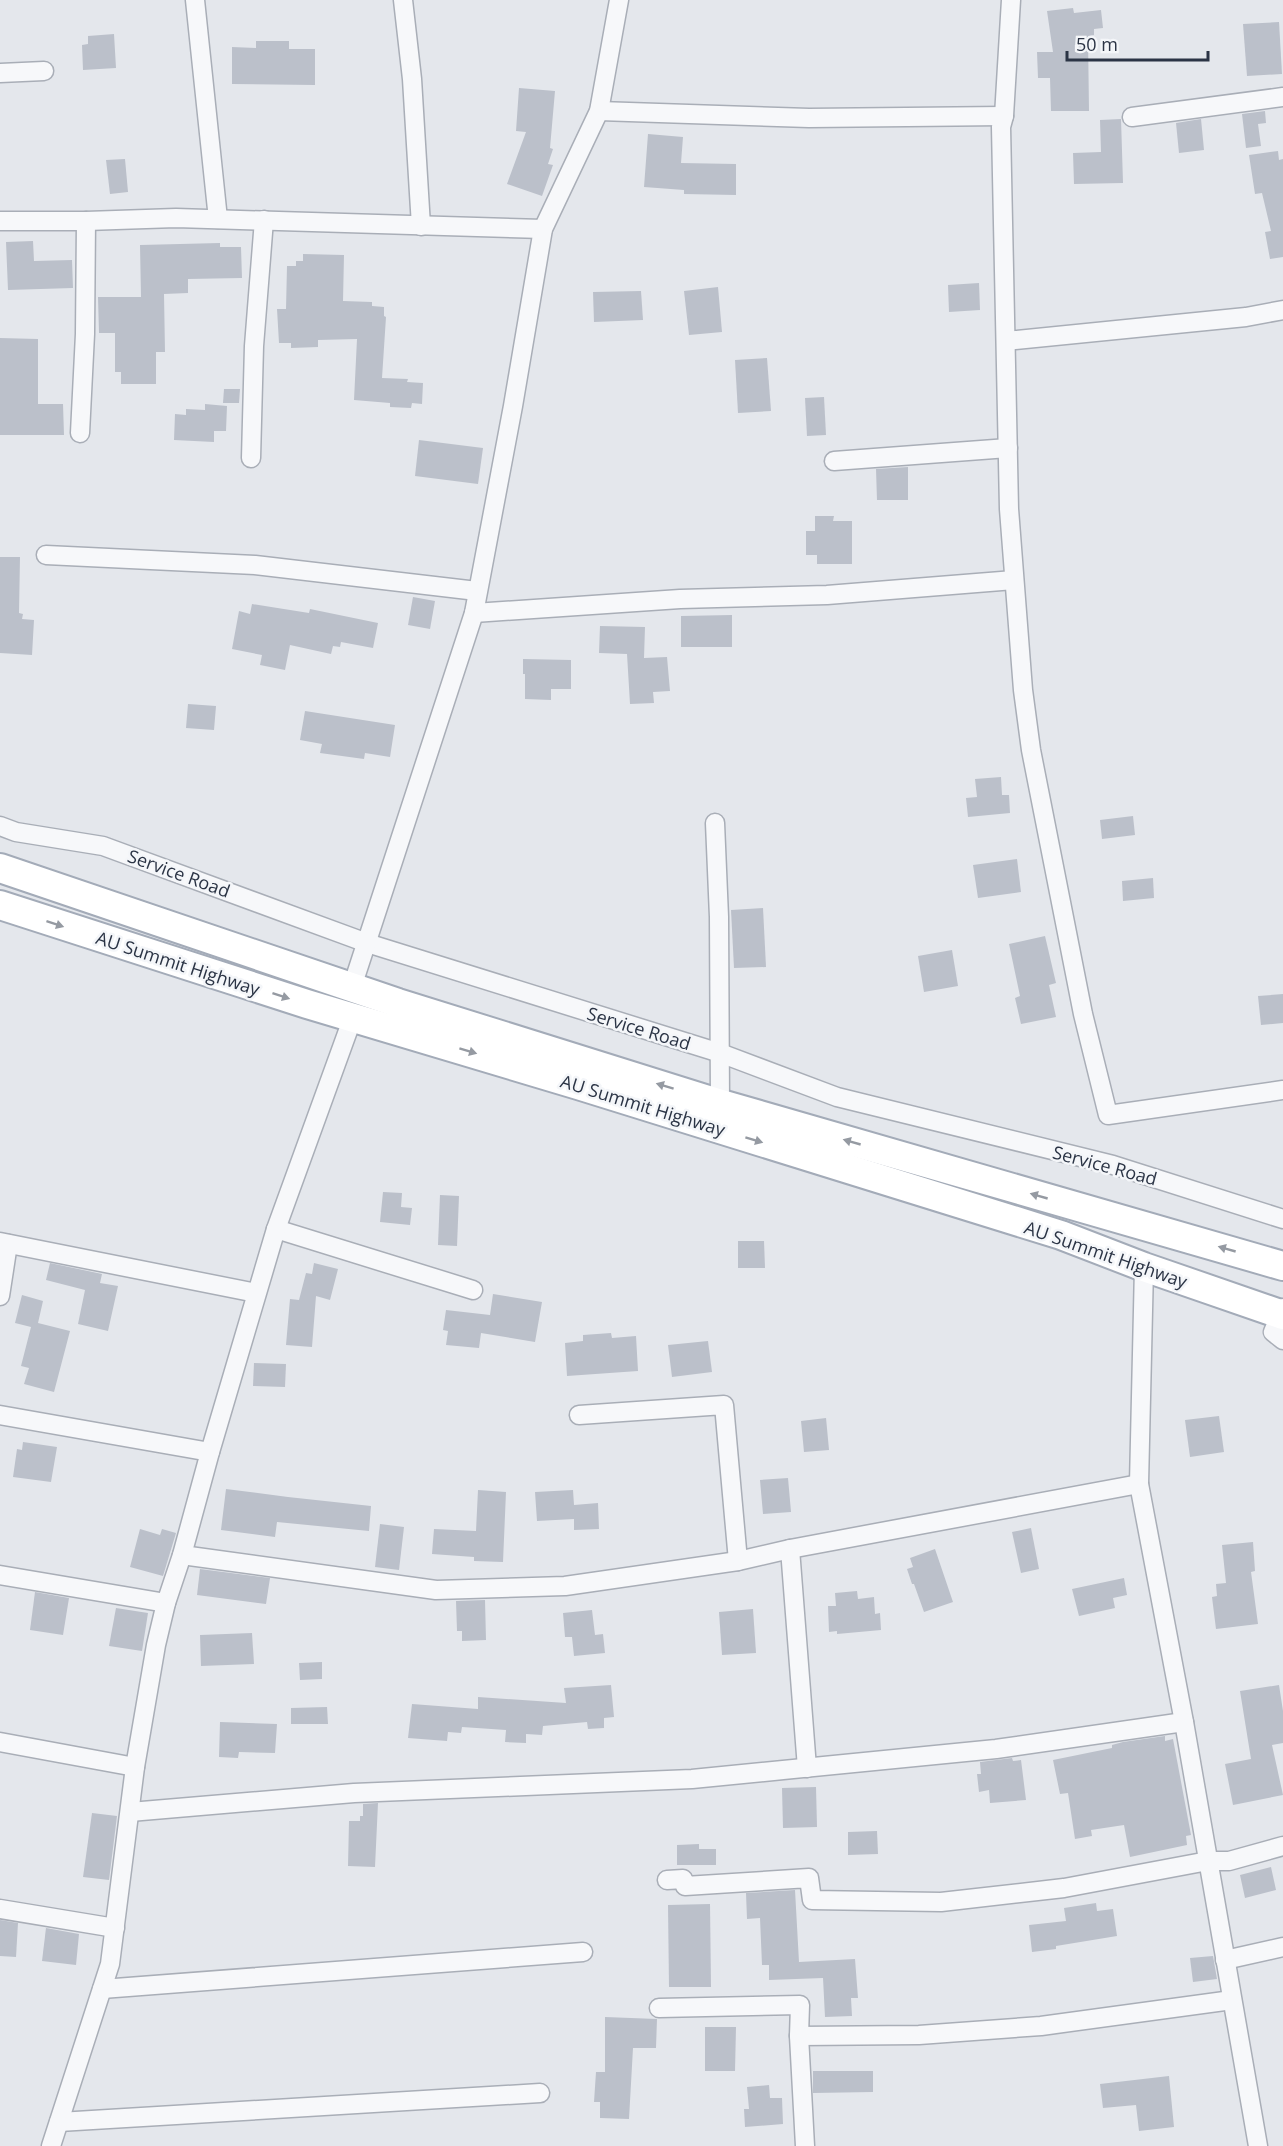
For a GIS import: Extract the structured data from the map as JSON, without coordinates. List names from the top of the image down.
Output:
{
  "streets": {
    "main road": ["AU Summit Highway"],
    "street": ["Service Road"]
  },
  "scale_bar": "50 m"
}
